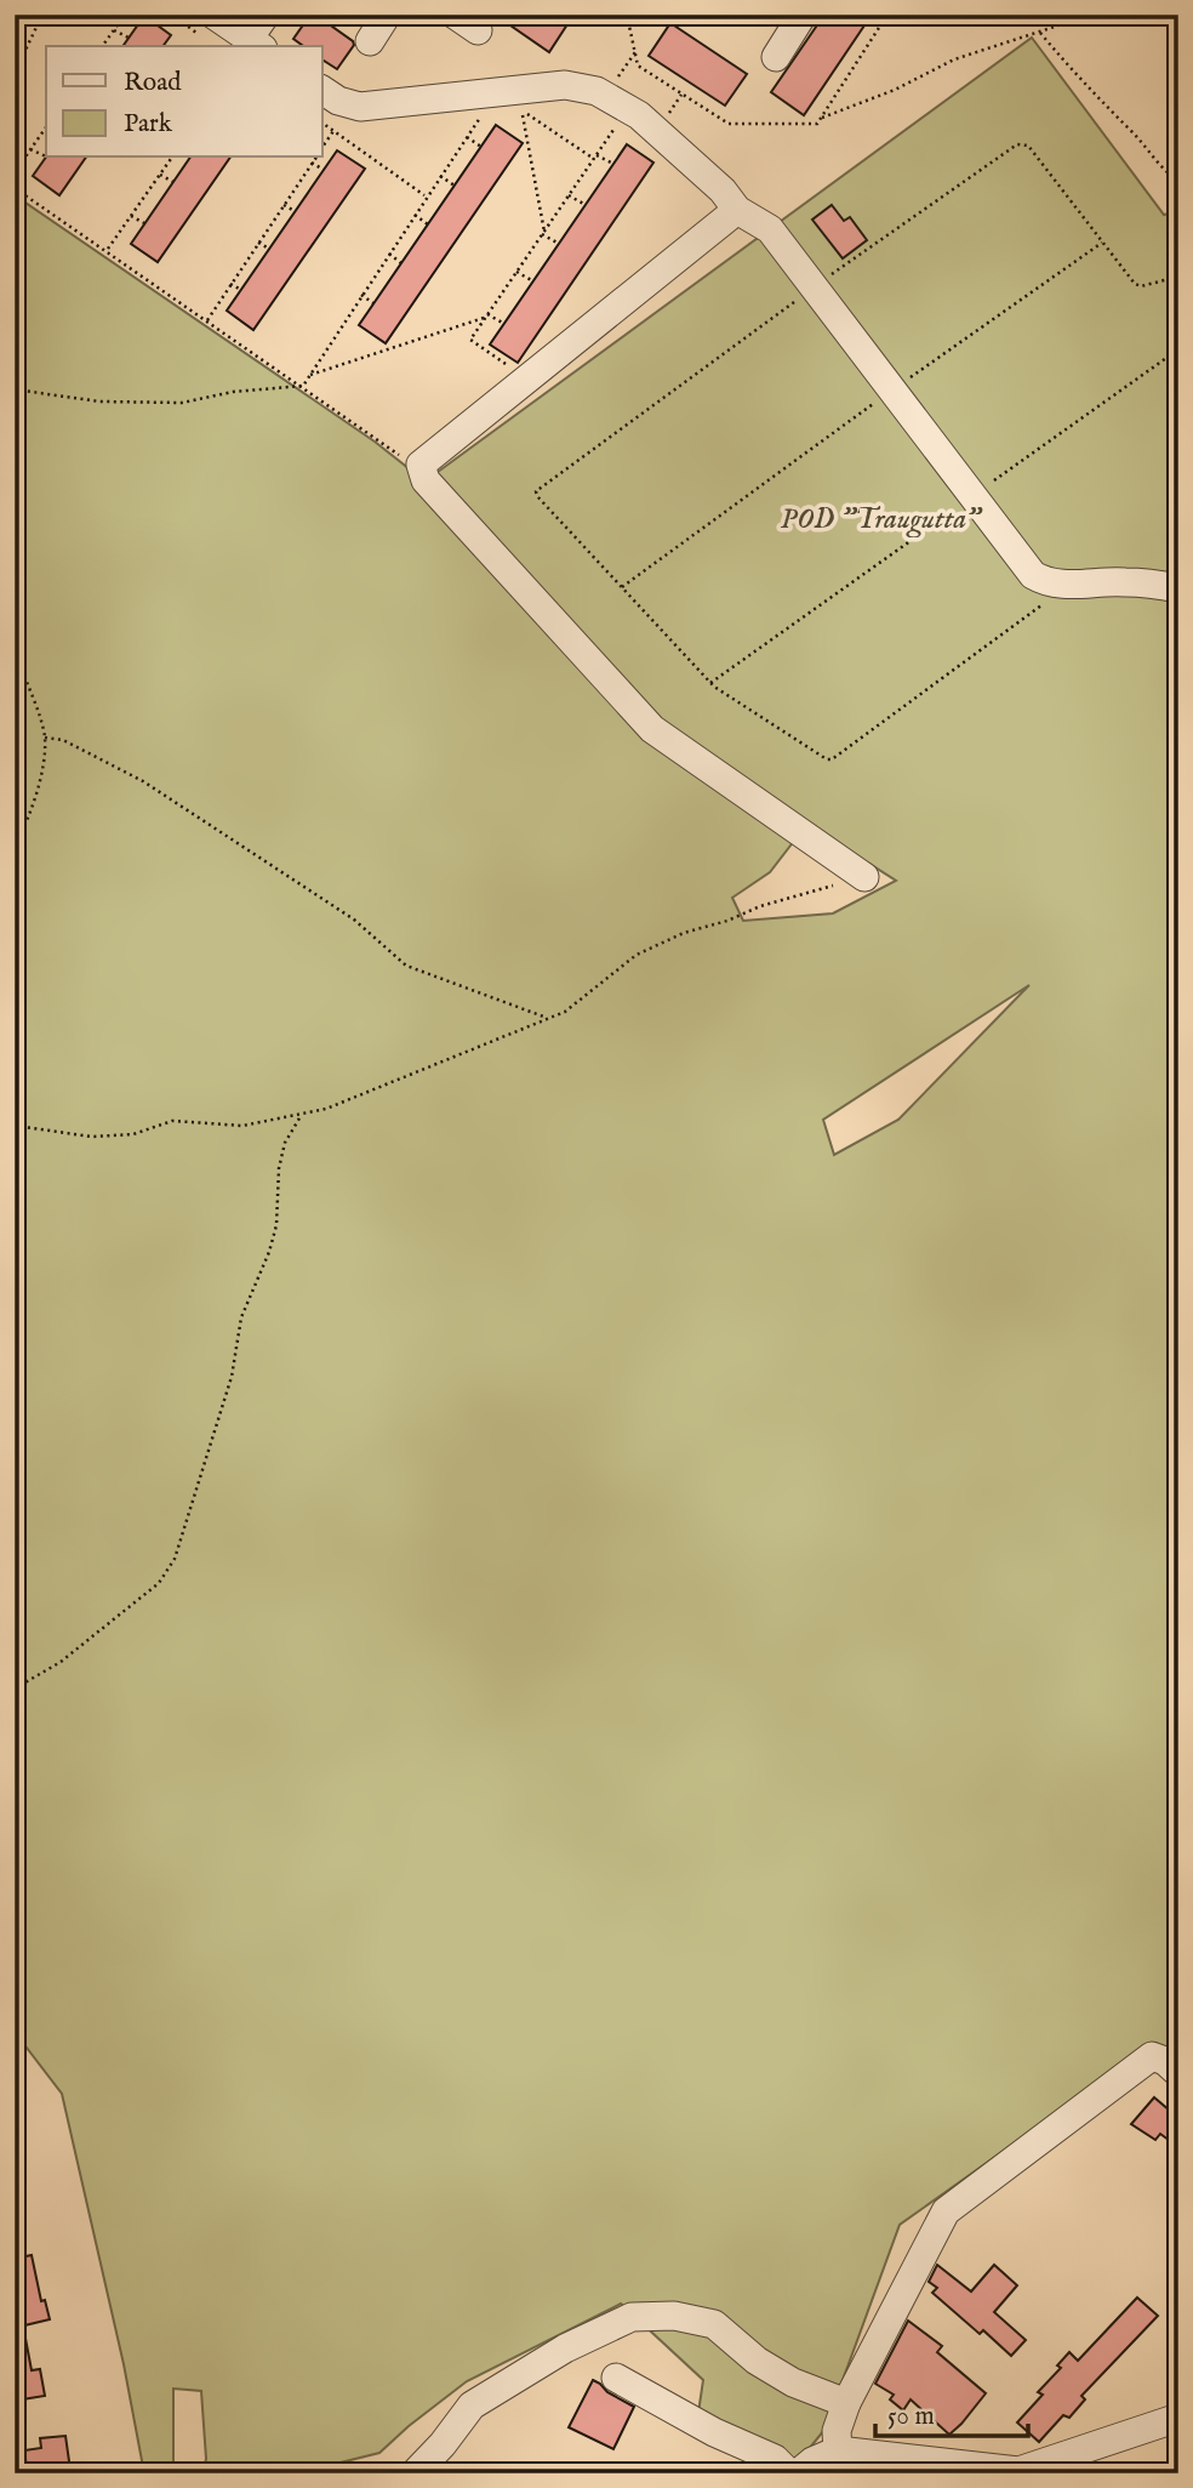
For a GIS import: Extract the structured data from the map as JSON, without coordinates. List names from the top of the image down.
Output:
{
  "parks": ["POD \"Traugutta\""],
  "legend": ["Road", "Park"],
  "scale_bar": "50 m"
}
